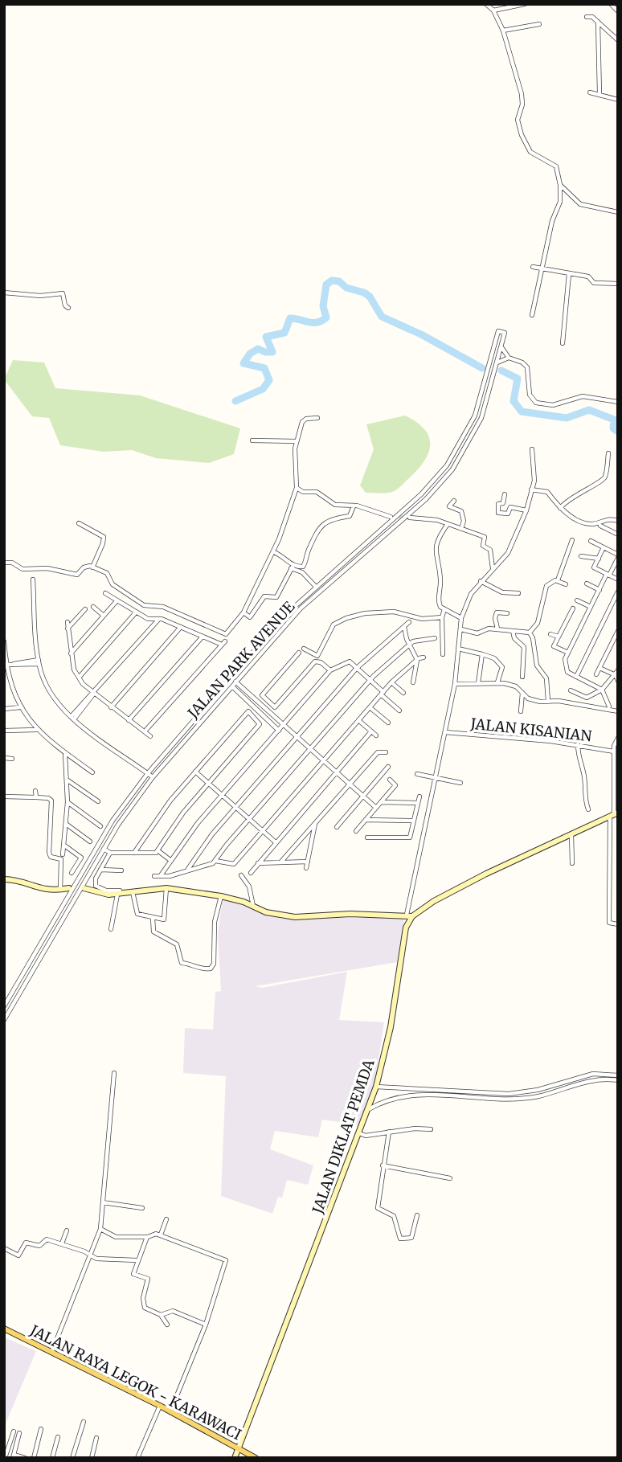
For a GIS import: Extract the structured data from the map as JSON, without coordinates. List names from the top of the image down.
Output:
{
  "streets": {
    "main road": ["JALAN RAYA LEGOK - KARAWACI"],
    "street": ["JALAN PARK AVENUE", "JALAN KISANIAN", "JALAN DIKLAT PEMDA"]
  },
  "crossings": [
    ["JALAN DIKLAT PEMDA", "JALAN RAYA LEGOK - KARAWACI"]
  ]
}
